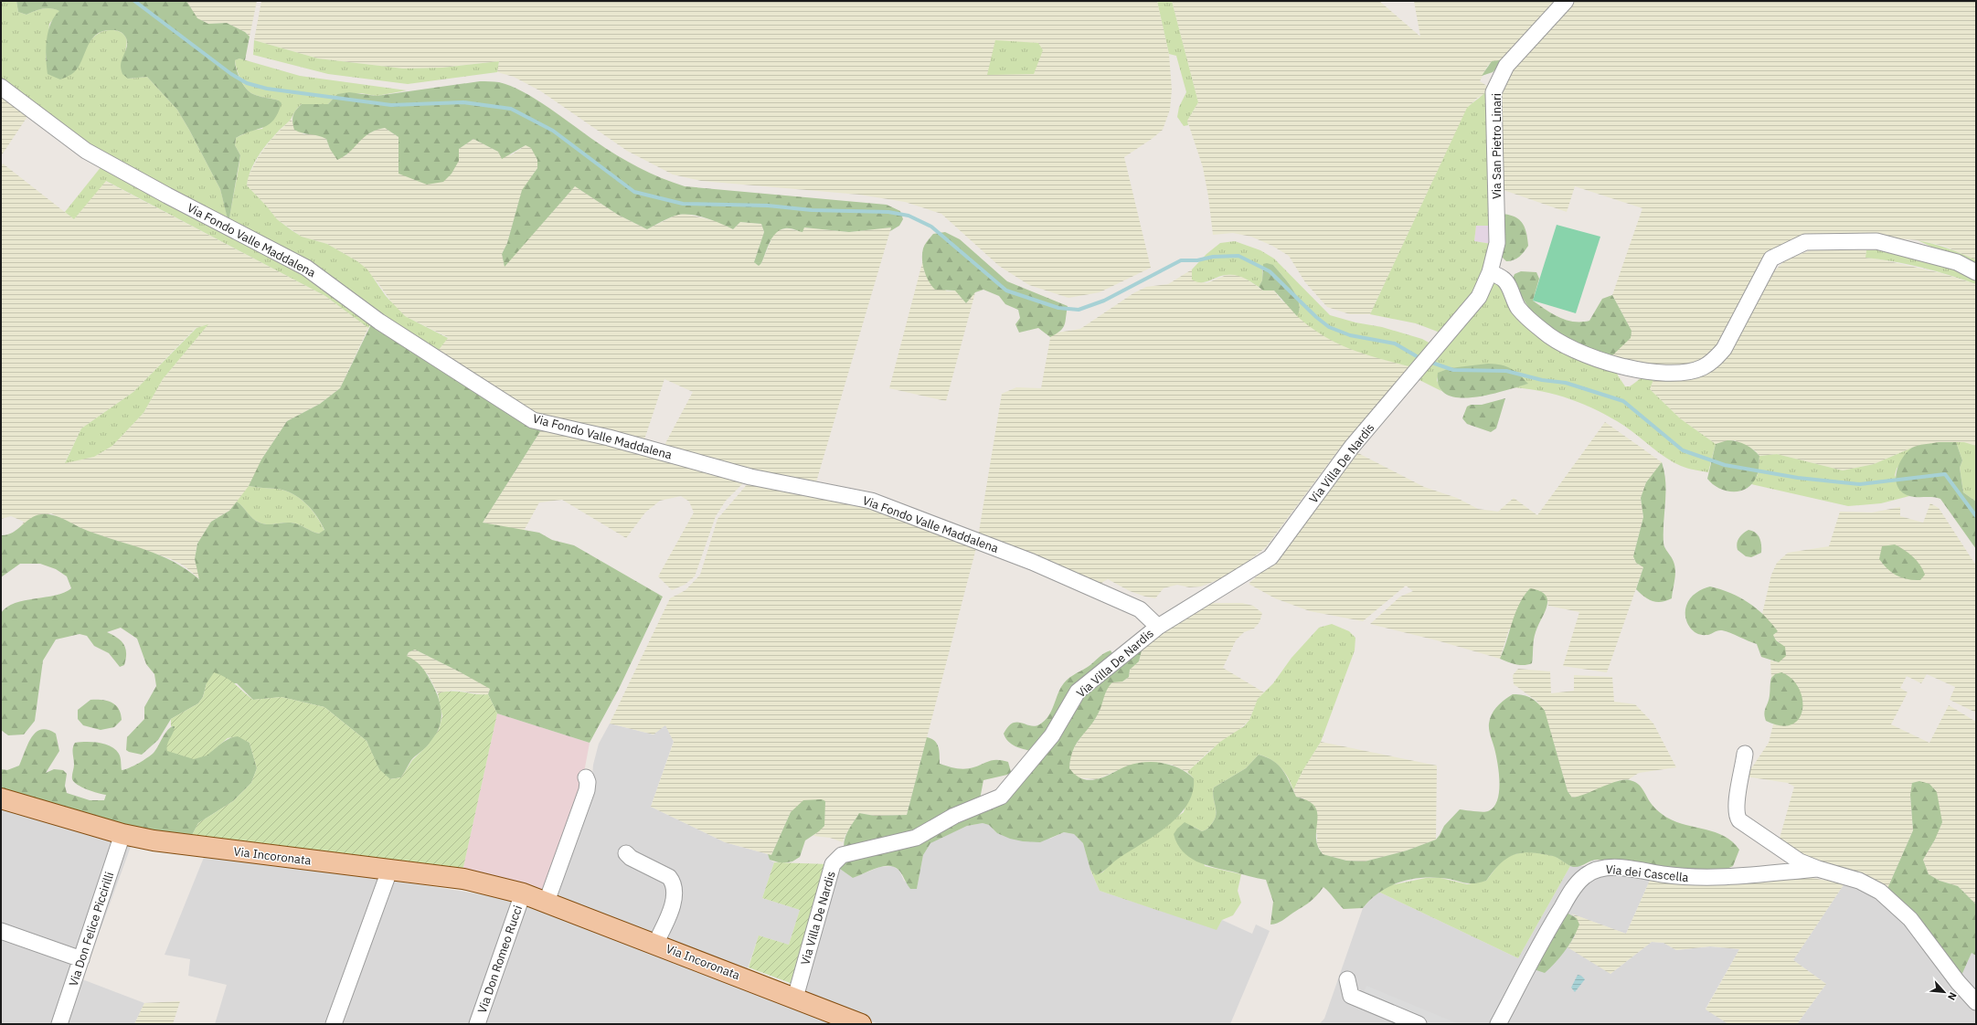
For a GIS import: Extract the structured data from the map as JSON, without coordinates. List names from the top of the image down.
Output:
{
  "streets": {
    "main road": ["Via Incoronata"],
    "street": [
      "Via San Pietro Linari",
      "Via Fondo Valle Maddalena",
      "Via Villa De Nardis",
      "Via dei Cascella",
      "Via Don Felice Piccirilli",
      "Via Don Romeo Rucci"
    ]
  },
  "crossings": [
    ["Via San Pietro Linari", "Via Villa De Nardis"],
    ["Via Fondo Valle Maddalena", "Via Villa De Nardis"],
    ["Via Villa De Nardis", "Via Incoronata"],
    ["Via Incoronata", "Via Don Felice Piccirilli"],
    ["Via Incoronata", "Via Don Romeo Rucci"]
  ],
  "north": "bottom right"
}
